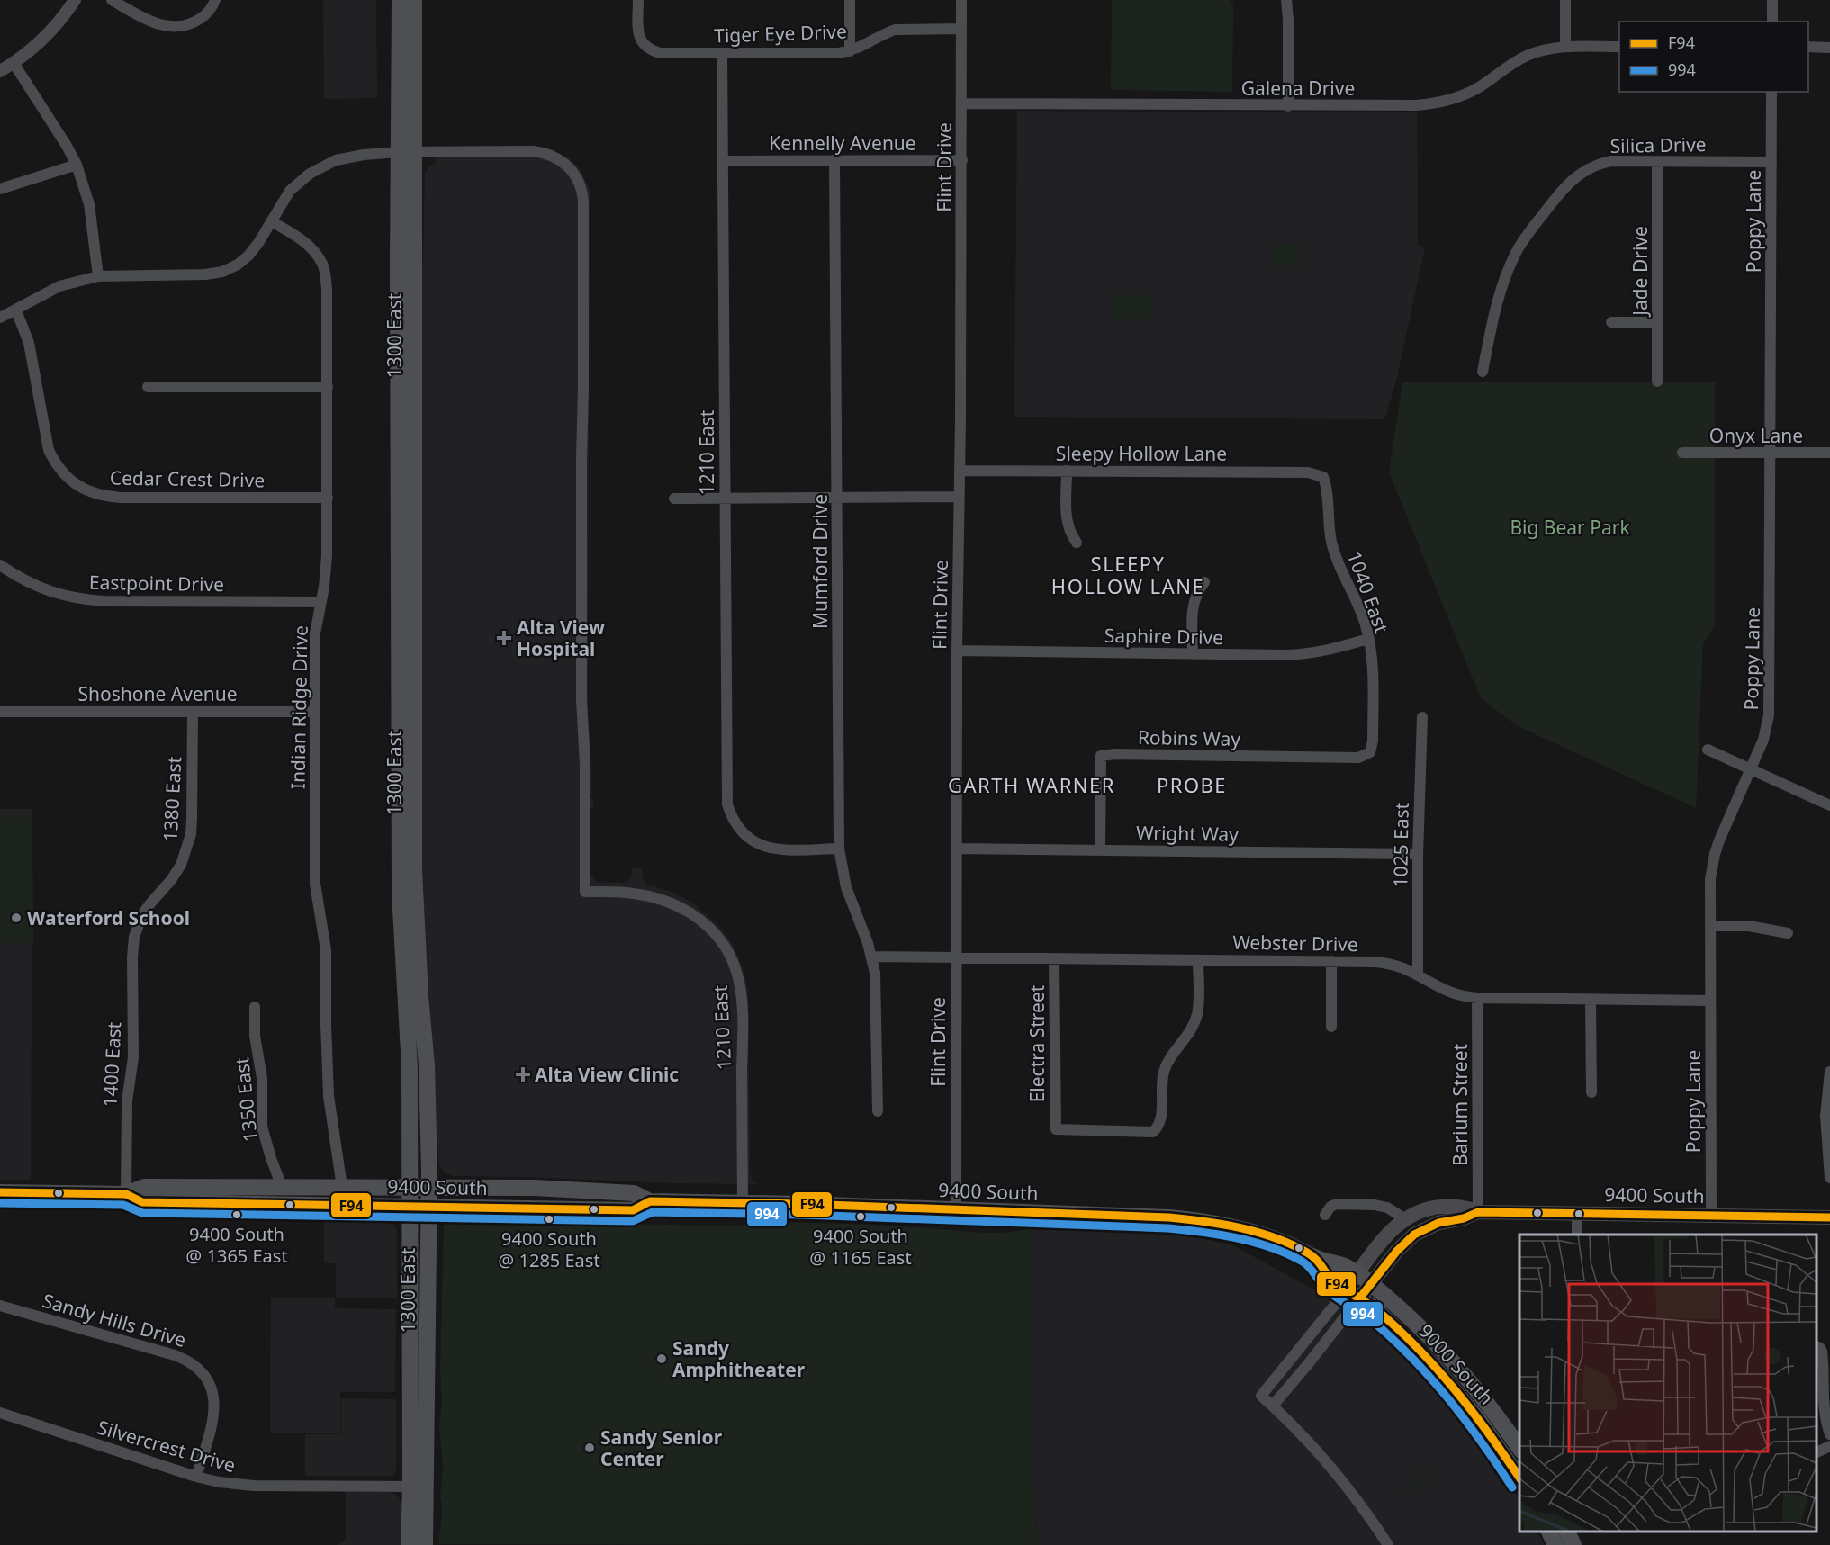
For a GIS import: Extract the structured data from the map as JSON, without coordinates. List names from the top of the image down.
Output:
{
  "streets": {
    "main road": ["1300 East", "9400 South", "9000 South"],
    "street": [
      "Tiger Eye Drive",
      "Galena Drive",
      "Kennelly Avenue",
      "Silica Drive",
      "Flint Drive",
      "Poppy Lane",
      "Jade Drive",
      "Onyx Lane",
      "1210 East",
      "Sleepy Hollow Lane",
      "Cedar Crest Drive",
      "Mumford Drive",
      "Eastpoint Drive",
      "1040 East",
      "Saphire Drive",
      "Shoshone Avenue",
      "Indian Ridge Drive",
      "Robins Way",
      "1380 East",
      "Wright Way",
      "1025 East",
      "Webster Drive",
      "Electra Street",
      "1400 East",
      "1350 East",
      "Barium Street",
      "Sandy Hills Drive",
      "Silvercrest Drive"
    ]
  },
  "crossings": [
    ["Tiger Eye Drive", "Flint Drive"],
    ["Tiger Eye Drive", "1210 East"],
    ["Galena Drive", "Flint Drive"],
    ["Kennelly Avenue", "Flint Drive"],
    ["Kennelly Avenue", "1210 East"],
    ["Kennelly Avenue", "Mumford Drive"],
    ["Silica Drive", "Poppy Lane"],
    ["Silica Drive", "Jade Drive"],
    ["Flint Drive", "Sleepy Hollow Lane"],
    ["Flint Drive", "Saphire Drive"],
    ["Flint Drive", "Wright Way"],
    ["Flint Drive", "Webster Drive"],
    ["Flint Drive", "9400 South"],
    ["Poppy Lane", "Onyx Lane"],
    ["Poppy Lane", "Webster Drive"],
    ["Poppy Lane", "9400 South"],
    ["1300 East", "1210 East"],
    ["1300 East", "9400 South"],
    ["1300 East", "Silvercrest Drive"],
    ["1210 East", "Mumford Drive"],
    ["1210 East", "9400 South"],
    ["Sleepy Hollow Lane", "1040 East"],
    ["Cedar Crest Drive", "Indian Ridge Drive"],
    ["Mumford Drive", "Webster Drive"],
    ["Eastpoint Drive", "Indian Ridge Drive"],
    ["1040 East", "Saphire Drive"],
    ["1040 East", "Robins Way"],
    ["Shoshone Avenue", "Indian Ridge Drive"],
    ["Shoshone Avenue", "1380 East"],
    ["Indian Ridge Drive", "9400 South"],
    ["Robins Way", "Wright Way"],
    ["1380 East", "1400 East"],
    ["Wright Way", "1025 East"],
    ["1025 East", "Webster Drive"],
    ["Webster Drive", "Electra Street"],
    ["Webster Drive", "Barium Street"],
    ["1400 East", "9400 South"],
    ["1350 East", "9400 South"],
    ["Barium Street", "9400 South"],
    ["9400 South", "9000 South"],
    ["Sandy Hills Drive", "Silvercrest Drive"]
  ],
  "districts": ["SLEEPY HOLLOW LANE", "GARTH WARNER", "PROBE"],
  "parks": ["Big Bear Park"],
  "places": {
    "health": ["Alta View Hospital", "Alta View Clinic"],
    "other": [
      "Waterford School",
      "9400 South @ 1365 East",
      "9400 South @ 1165 East",
      "9400 South @ 1285 East",
      "Sandy Amphitheater",
      "Sandy Senior Center"
    ]
  },
  "lines": ["transit line F94", "transit line 994"],
  "legend": ["F94", "994"]
}
